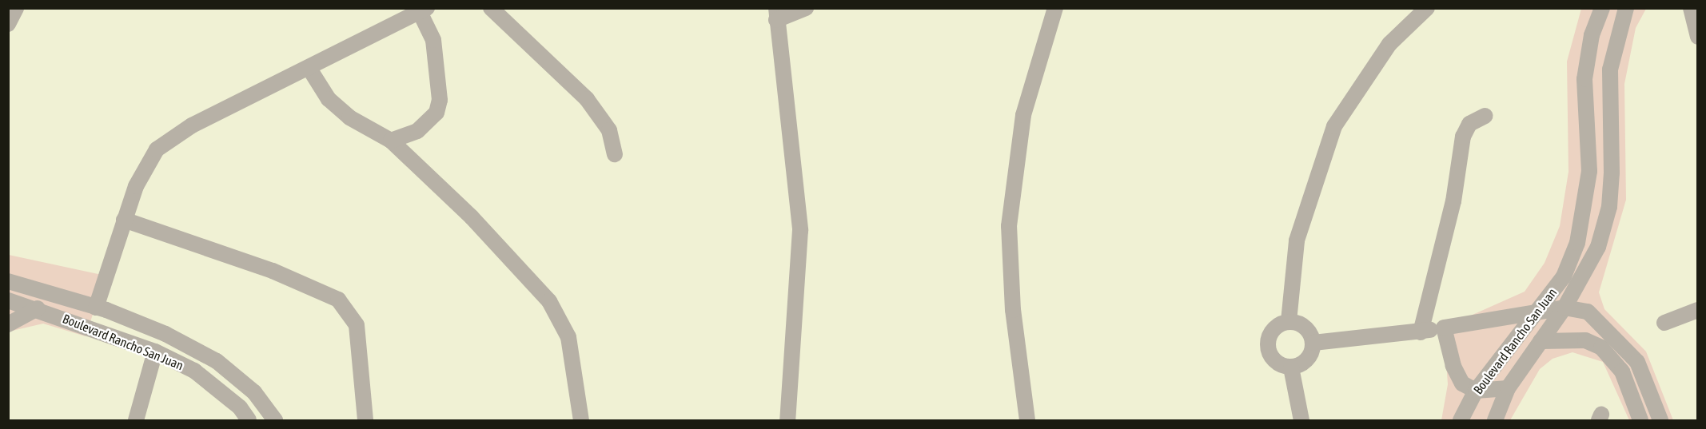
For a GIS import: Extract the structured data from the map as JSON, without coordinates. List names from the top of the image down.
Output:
{
  "streets": {
    "street": ["Boulevard Rancho San Juan"]
  }
}
